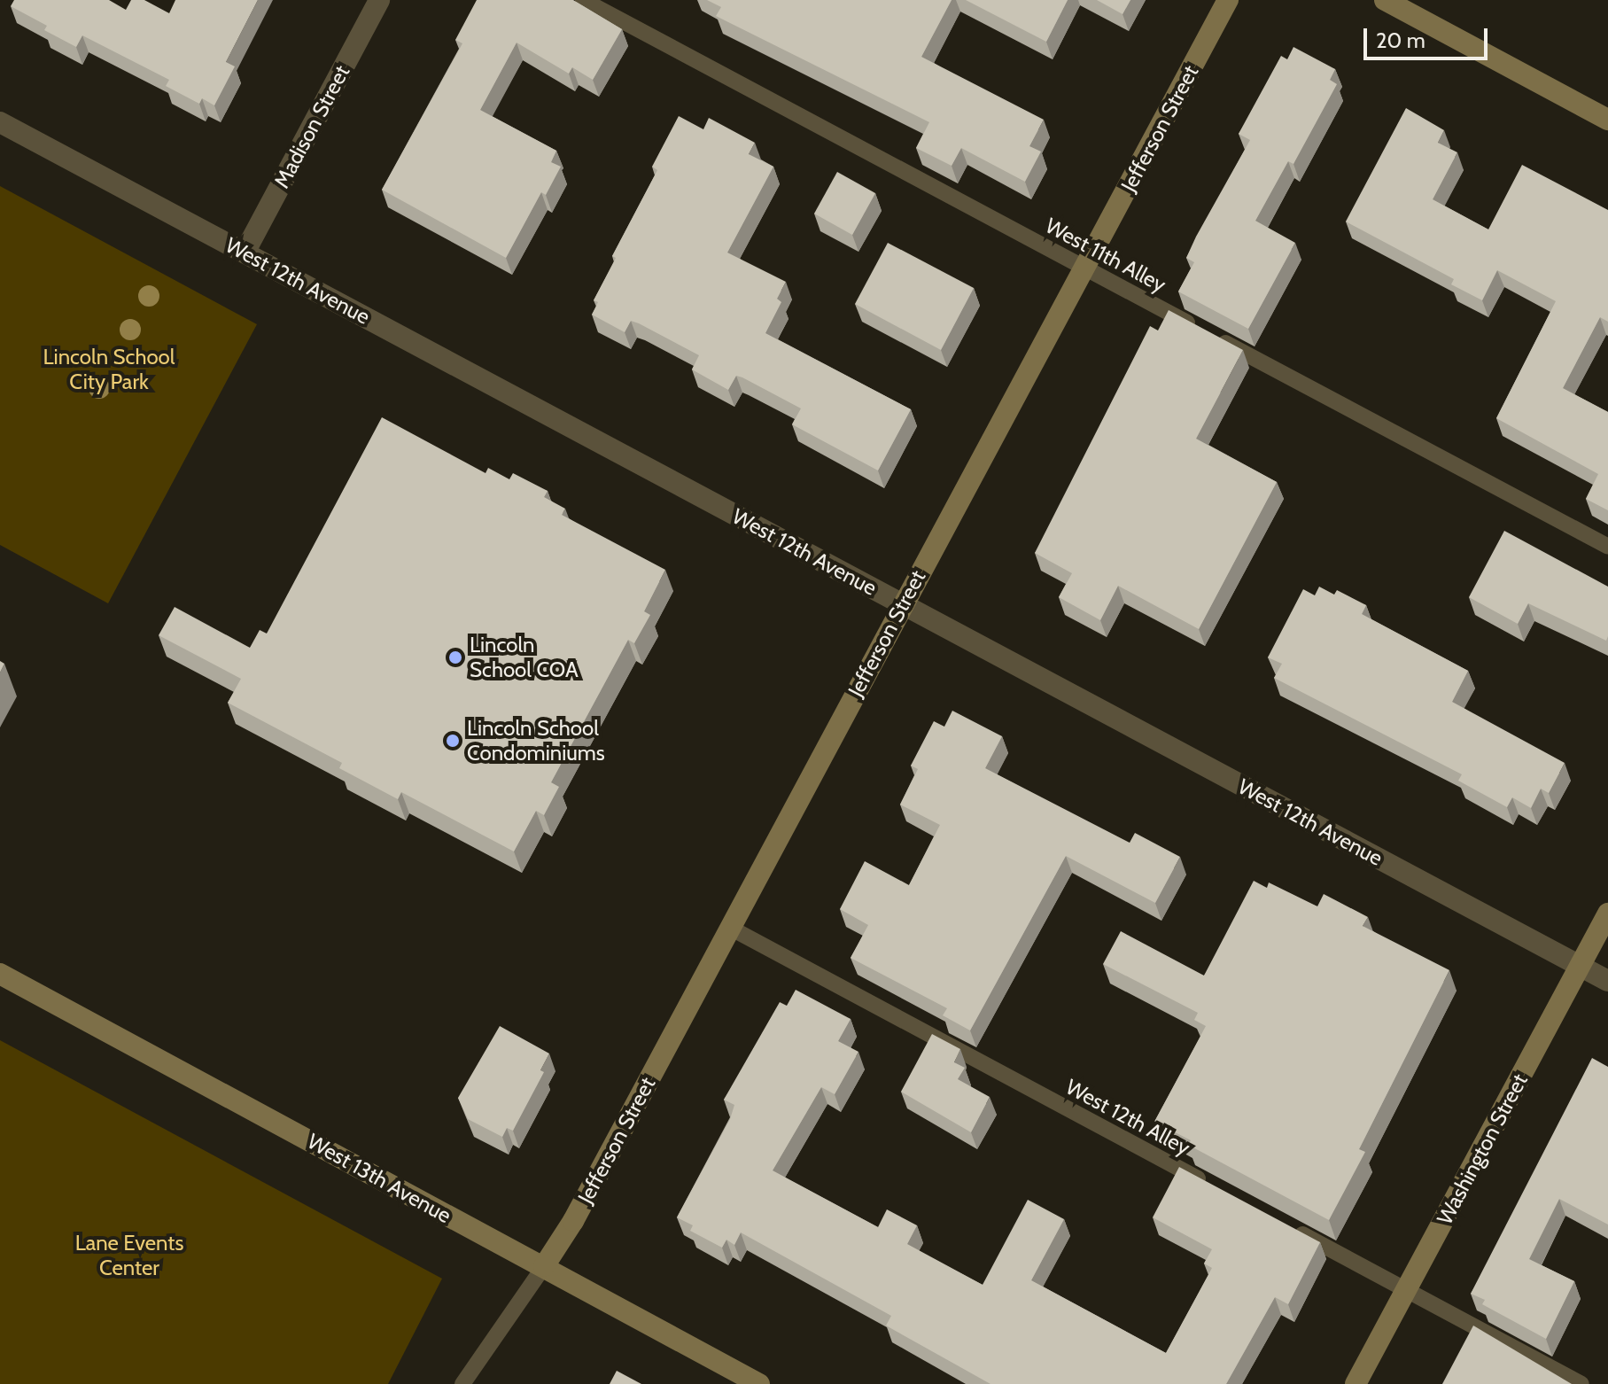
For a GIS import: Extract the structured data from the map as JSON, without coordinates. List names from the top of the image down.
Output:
{
  "streets": {
    "main road": ["Jefferson Street", "Washington Street", "West 13th Avenue"],
    "street": ["Madison Street", "West 12th Avenue"],
    "lane": ["West 11th Alley", "West 12th Alley"]
  },
  "crossings": [
    ["Madison Street", "West 12th Avenue"],
    ["Jefferson Street", "West 11th Alley"],
    ["Jefferson Street", "West 12th Avenue"],
    ["Jefferson Street", "West 12th Alley"],
    ["Jefferson Street", "West 13th Avenue"],
    ["West 12th Avenue", "Washington Street"]
  ],
  "parks": ["Lincoln School City Park", "Lane Events Center"],
  "places": ["Lincoln School COA", "Lincoln School Condominiums"],
  "scale_bar": "20 m"
}
